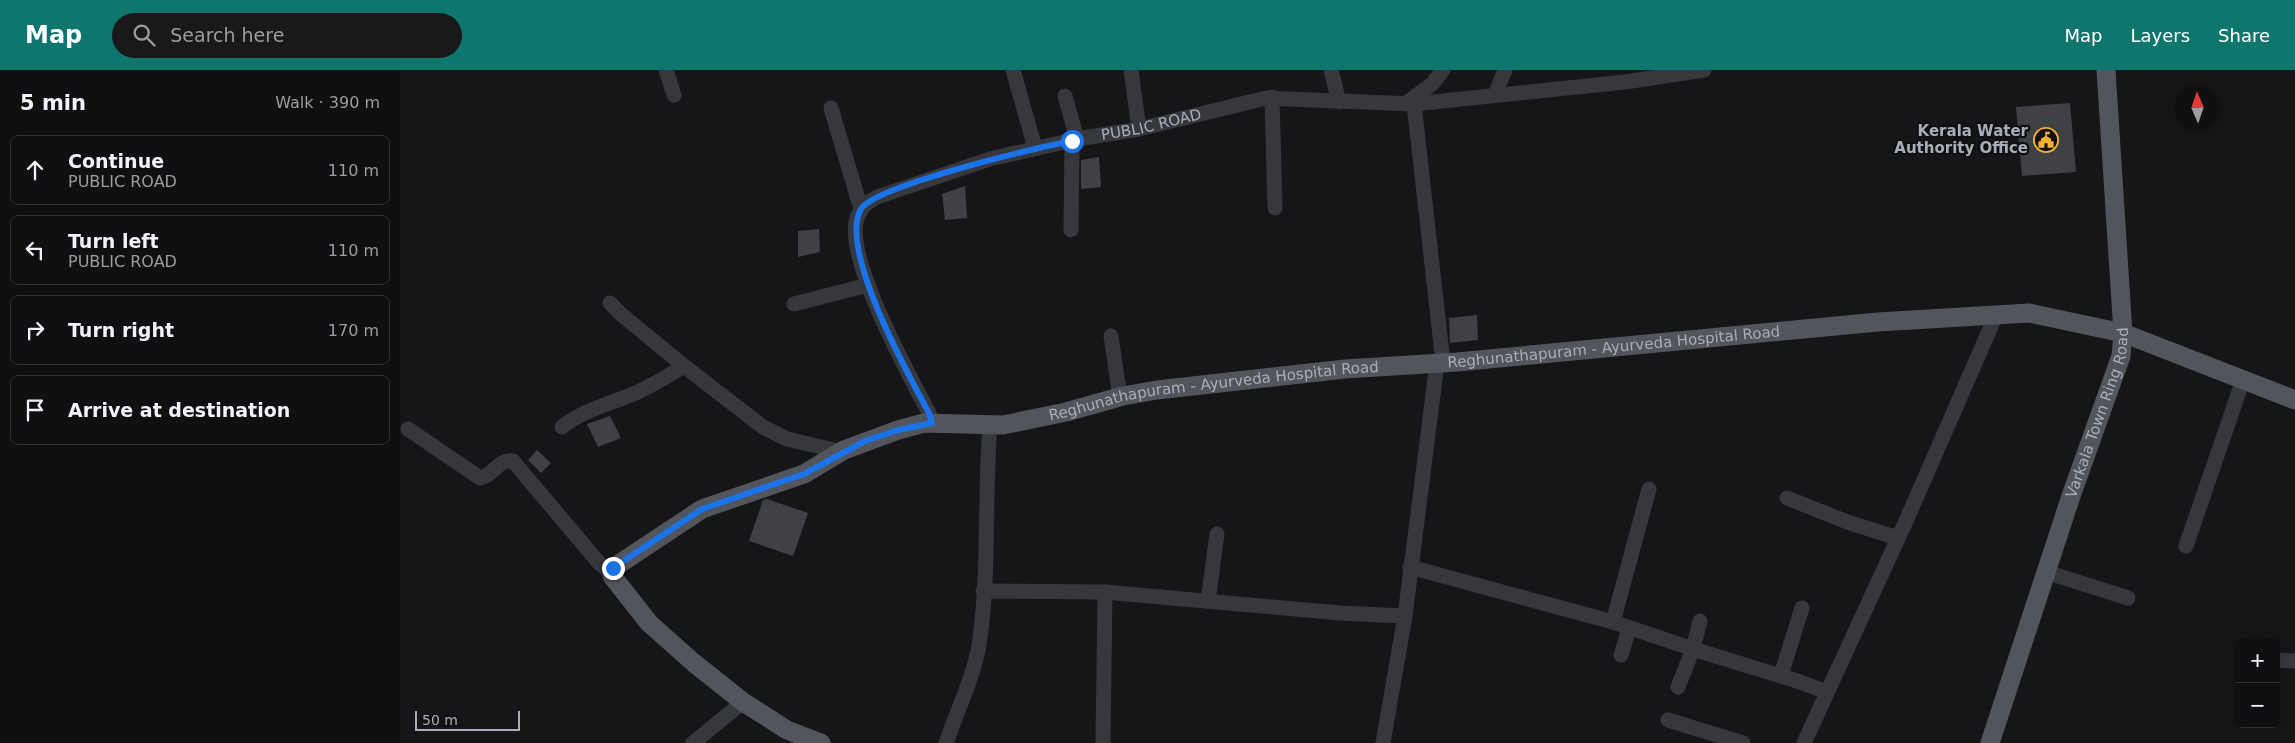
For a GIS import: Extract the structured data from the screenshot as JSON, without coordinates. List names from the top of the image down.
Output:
{
  "streets": {
    "main road": ["Reghunathapuram - Ayurveda Hospital Road", "Varkala Town Ring Road"],
    "street": ["PUBLIC ROAD"]
  },
  "crossings": [
    ["Reghunathapuram - Ayurveda Hospital Road", "Varkala Town Ring Road"]
  ],
  "places": {
    "public building": ["Kerala Water Authority Office"]
  },
  "scale_bar": "50 m",
  "north": "top",
  "page": {
    "header": "Map",
    "search": "Search here",
    "nav": ["Map", "Layers", "Share"],
    "heading": ["5 min", "Walk · 390 m"],
    "list": [
      ["Continue", "PUBLIC ROAD", "110 m"],
      ["Turn left", "PUBLIC ROAD", "110 m"],
      ["Turn right", "170 m"],
      "Arrive at destination"
    ],
    "map_buttons": ["+", "−"],
    "scale": "50 m"
  }
}
